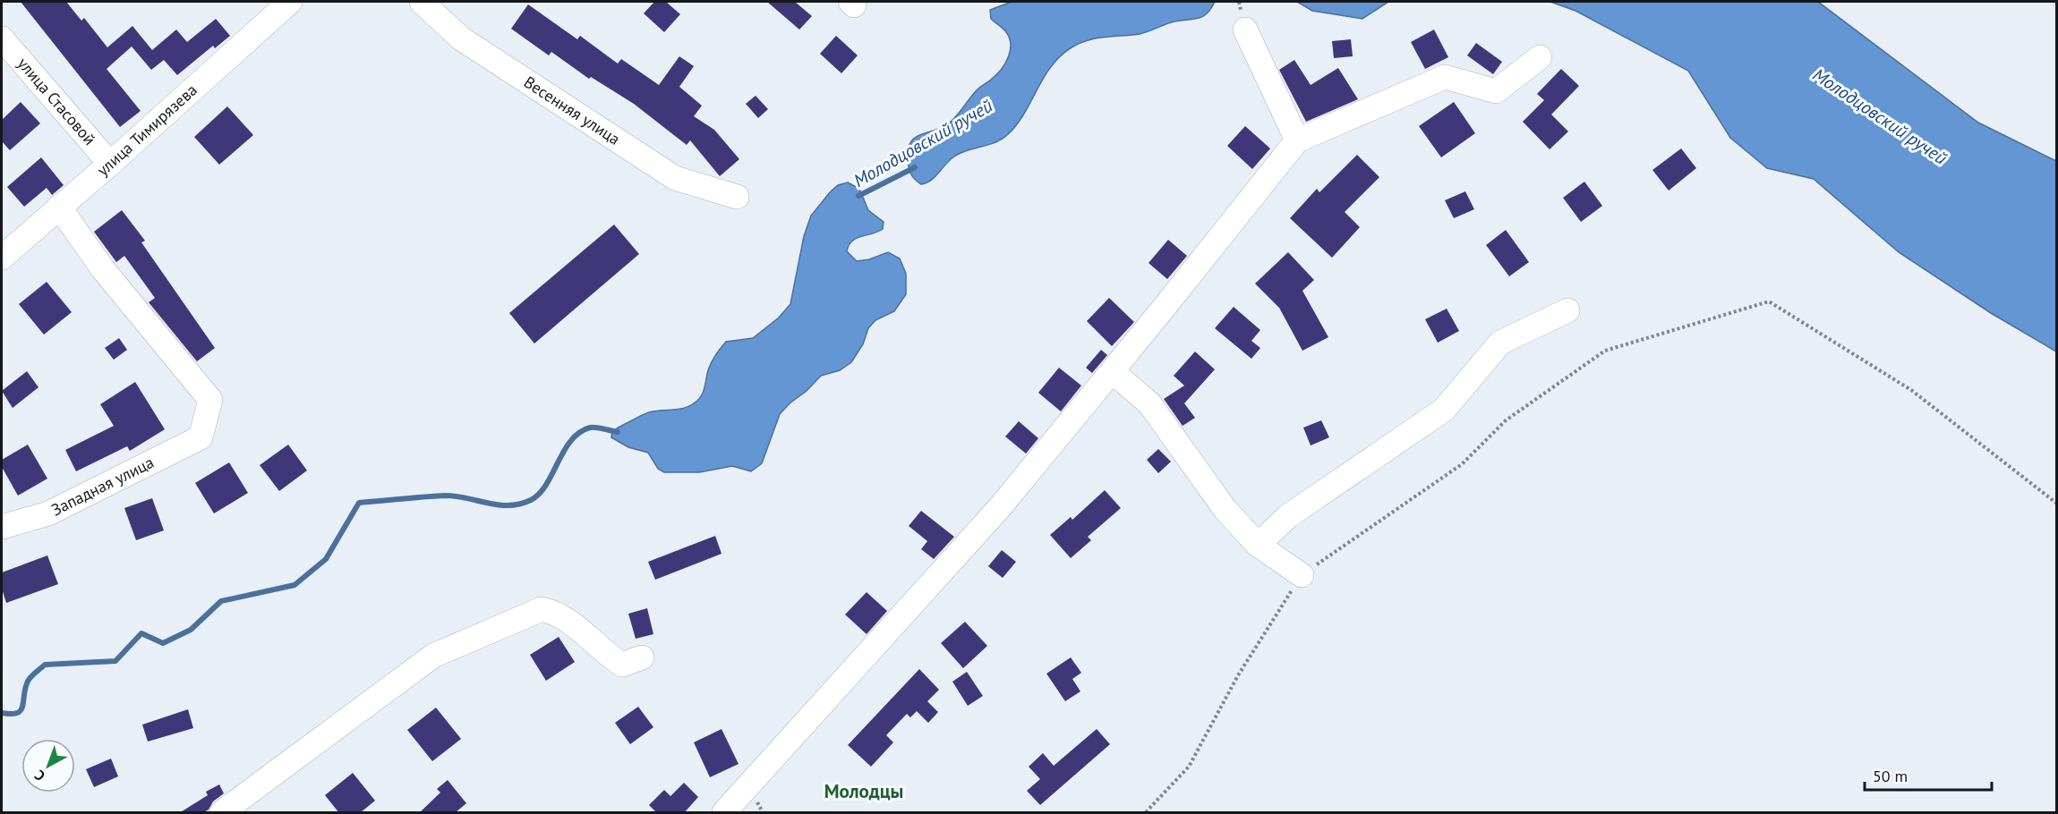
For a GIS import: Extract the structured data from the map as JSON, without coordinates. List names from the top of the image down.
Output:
{
  "streets": {
    "street": [
      "улица Стасовой",
      "Весенняя улица",
      "улица Тимирязева",
      "Западная улица"
    ]
  },
  "crossings": [
    ["улица Стасовой", "улица Тимирязева"],
    ["улица Тимирязева", "Западная улица"]
  ],
  "districts": ["Молодцы"],
  "water": ["Молодцовский ручей"],
  "scale_bar": "50 m",
  "north": "bottom left"
}
